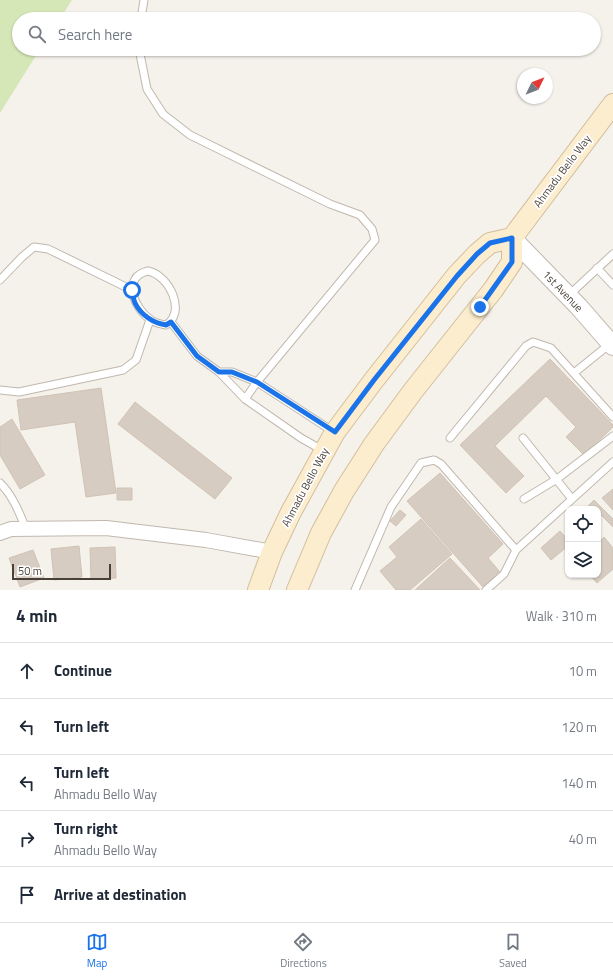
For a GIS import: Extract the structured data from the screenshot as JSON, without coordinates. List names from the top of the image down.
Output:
{
  "streets": {
    "main road": ["Ahmadu Bello Way"],
    "street": ["1st Avenue"]
  },
  "crossings": [
    ["Ahmadu Bello Way", "1st Avenue"]
  ],
  "scale_bar": "50 m",
  "north": "top right",
  "page": {
    "search": "Search here",
    "scale": "50 m",
    "heading": ["4 min", "Walk · 310 m"],
    "list": [
      ["Continue", "10 m"],
      ["Turn left", "120 m"],
      ["Turn left", "Ahmadu Bello Way", "140 m"],
      ["Turn right", "Ahmadu Bello Way", "40 m"],
      "Arrive at destination"
    ],
    "nav": ["Map", "Directions", "Saved"]
  }
}
